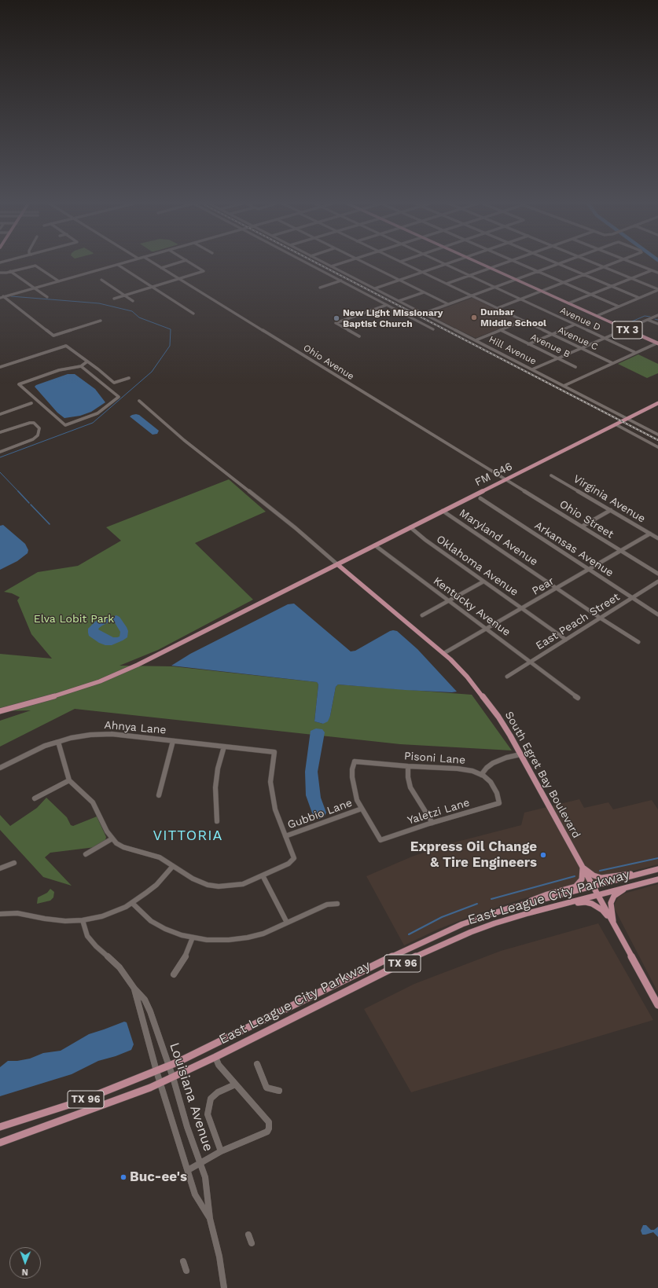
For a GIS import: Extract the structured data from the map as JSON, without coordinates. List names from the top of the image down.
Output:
{
  "streets": {
    "main road": [
      "TX 3",
      "FM 646",
      "South Egret Bay Boulevard",
      "East League City Parkway",
      "TX 96"
    ],
    "street": [
      "Avenue D",
      "Avenue C",
      "Avenue B",
      "Hill Avenue",
      "Ohio Avenue",
      "Virginia Avenue",
      "Ohio Street",
      "Maryland Avenue",
      "Arkansas Avenue",
      "Oklahoma Avenue",
      "Pear",
      "Kentucky Avenue",
      "East Peach Street",
      "Ahnya Lane",
      "Pisoni Lane",
      "Yaletzi Lane",
      "Gubbio Lane",
      "Louisiana Avenue"
    ]
  },
  "crossings": [
    ["Hill Avenue", "FM 646"],
    ["Ohio Avenue", "FM 646"],
    ["Ohio Avenue", "Ohio Street"],
    ["FM 646", "Ohio Street"],
    ["FM 646", "Maryland Avenue"],
    ["FM 646", "Oklahoma Avenue"],
    ["FM 646", "Kentucky Avenue"],
    ["FM 646", "South Egret Bay Boulevard"],
    ["Virginia Avenue", "Pear"],
    ["Ohio Street", "Pear"],
    ["Maryland Avenue", "Pear"],
    ["Maryland Avenue", "East Peach Street"],
    ["Arkansas Avenue", "Pear"],
    ["Arkansas Avenue", "East Peach Street"],
    ["Oklahoma Avenue", "Pear"],
    ["Oklahoma Avenue", "East Peach Street"],
    ["Pear", "Kentucky Avenue"],
    ["Pear", "South Egret Bay Boulevard"],
    ["Kentucky Avenue", "East Peach Street"],
    ["Ahnya Lane", "Gubbio Lane"],
    ["Pisoni Lane", "Yaletzi Lane"],
    ["Pisoni Lane", "Gubbio Lane"],
    ["South Egret Bay Boulevard", "East League City Parkway"],
    ["Yaletzi Lane", "Gubbio Lane"],
    ["East League City Parkway", "Louisiana Avenue"]
  ],
  "districts": ["VITTORIA"],
  "parks": ["Elva Lobit Park"],
  "places": [
    "Dunbar Middle School",
    "New Light Missionary Baptist Church",
    "Express Oil Change & Tire Engineers",
    "Buc-ee's"
  ],
  "north": "bottom"
}
